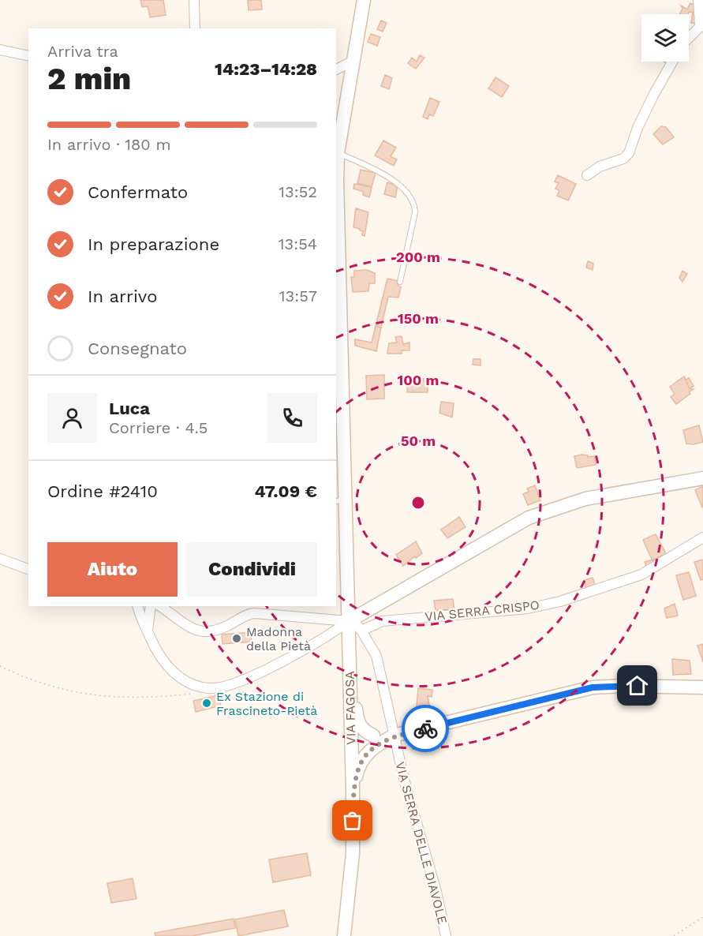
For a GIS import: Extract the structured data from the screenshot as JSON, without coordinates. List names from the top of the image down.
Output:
{
  "streets": {
    "main road": ["VIA FAGOSA"],
    "street": ["VIA SERRA CRISPO", "VIA SERRA DELLE DIAVOLE"]
  },
  "crossings": [
    ["VIA SERRA CRISPO", "VIA SERRA DELLE DIAVOLE"],
    ["VIA FAGOSA", "VIA SERRA DELLE DIAVOLE"]
  ],
  "places": ["Madonna della Pietà", "Ex Stazione di Frascineto-Pietà"],
  "page": {
    "heading": ["2 min", "Arriva tra", "14:23–14:28"],
    "panel": [
      "Luca",
      "Corriere · 4.5",
      "Ordine #2410",
      "47.09 €"
    ],
    "bar": "In arrivo · 180 m",
    "list": [
      ["Confermato", "13:52"],
      ["In preparazione", "13:54"],
      ["In arrivo", "13:57"],
      "Consegnato"
    ],
    "buttons": ["Aiuto", "Condividi"]
  },
  "rings": [
    "200 m",
    "150 m",
    "100 m",
    "50 m"
  ]
}
